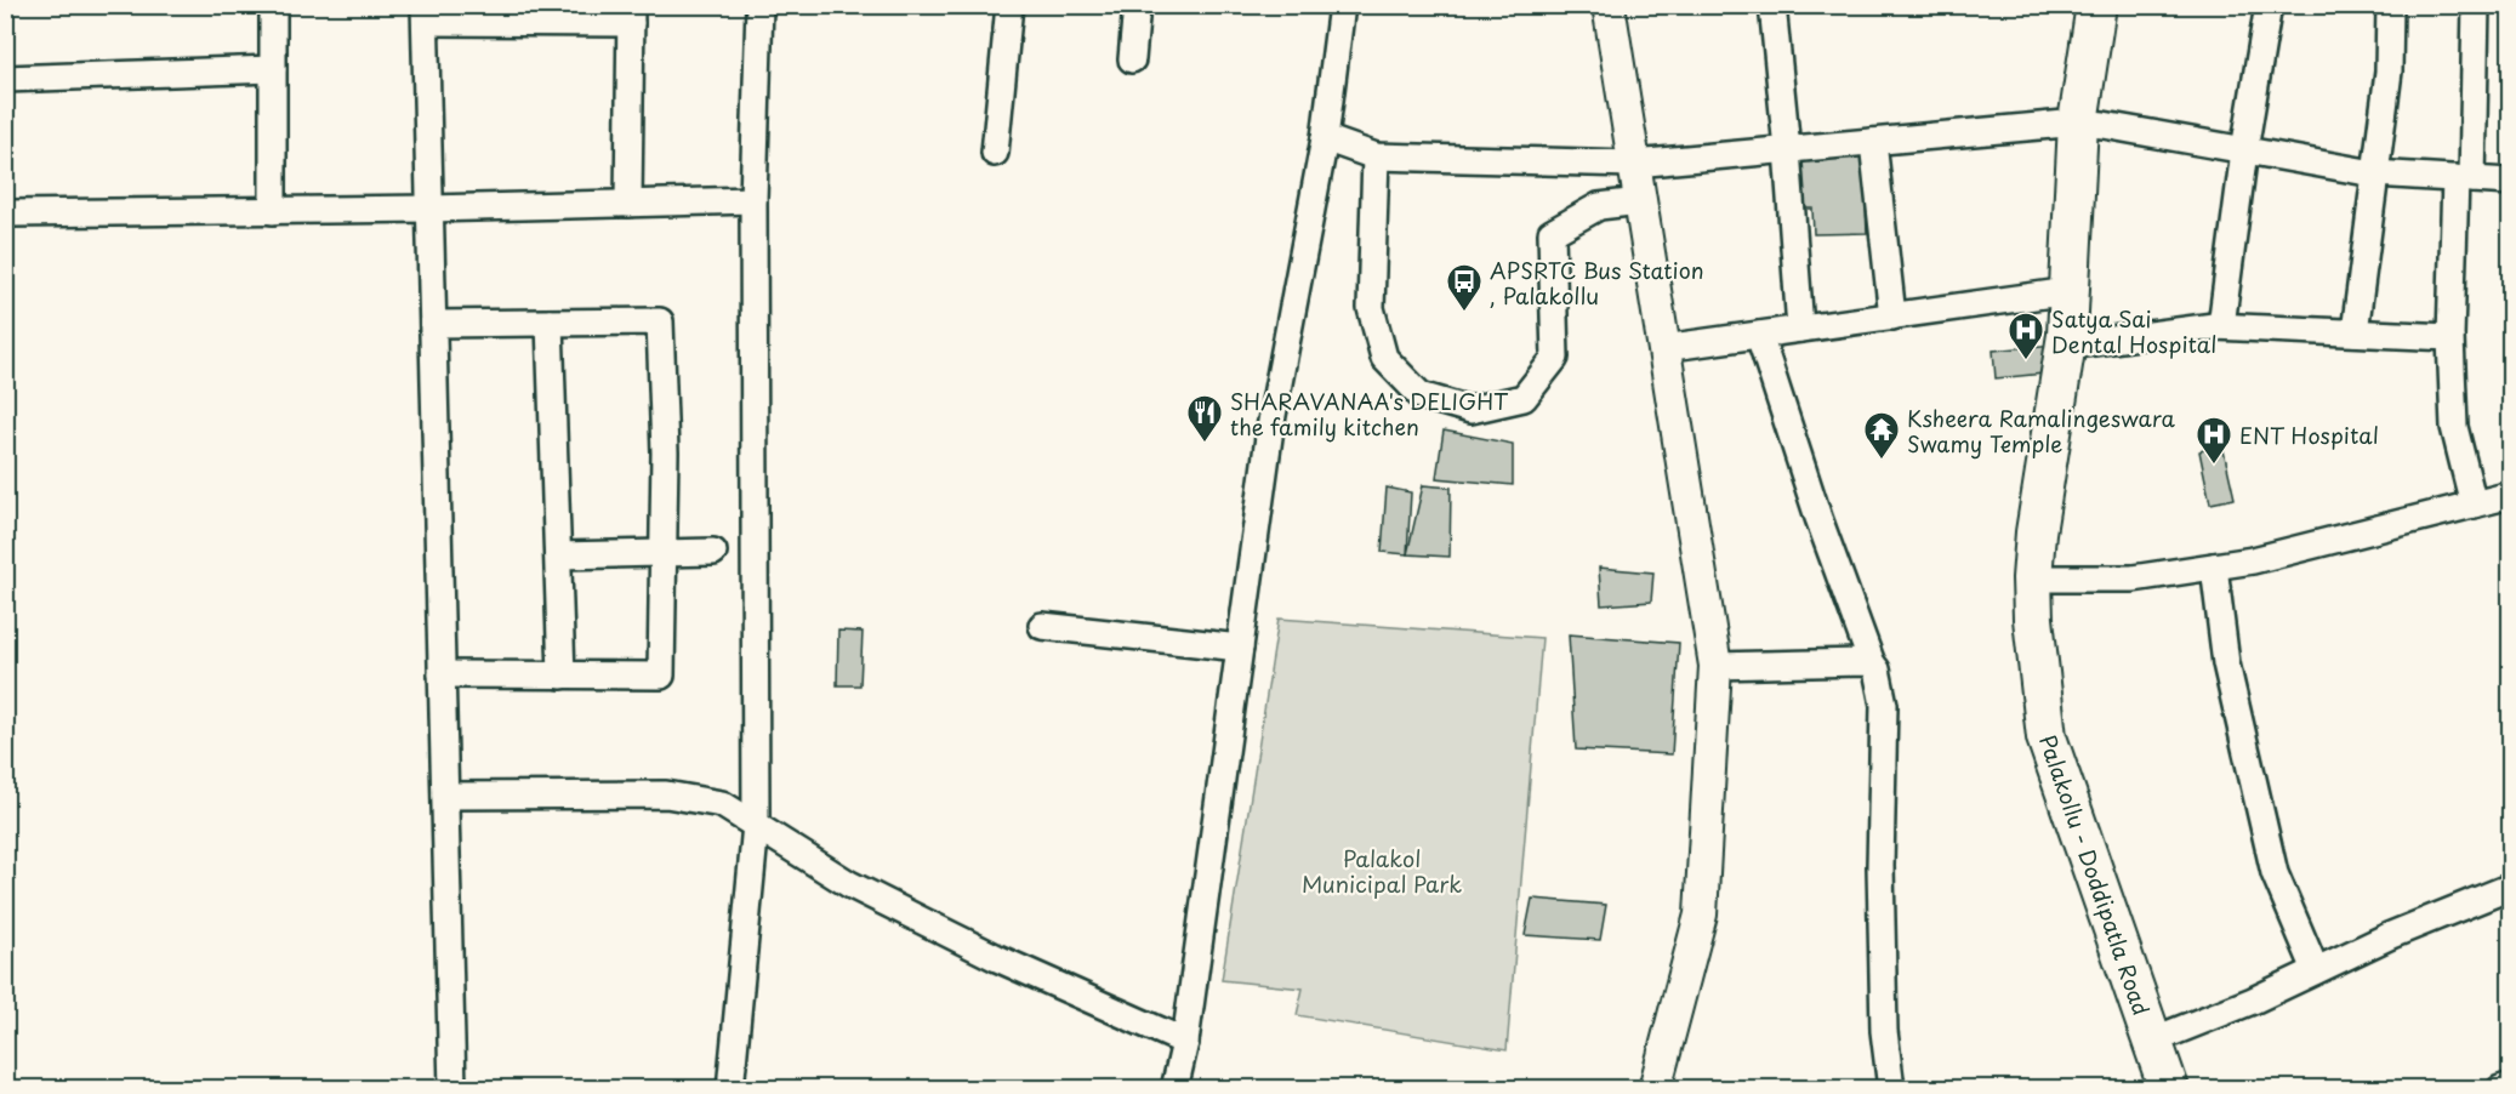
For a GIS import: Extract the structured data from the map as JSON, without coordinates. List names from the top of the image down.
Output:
{
  "streets": {
    "main road": ["Palakollu - Doddipatla Road"]
  },
  "parks": ["Palakol Municipal Park"],
  "places": {
    "bus stop": ["APSRTC Bus Station , Palakollu"],
    "hospital": ["Satya Sai Dental Hospital", "ENT Hospital"],
    "restaurant": ["SHARAVANAA's DELIGHT the family kitchen"],
    "temple": ["Ksheera Ramalingeswara Swamy Temple"]
  }
}
